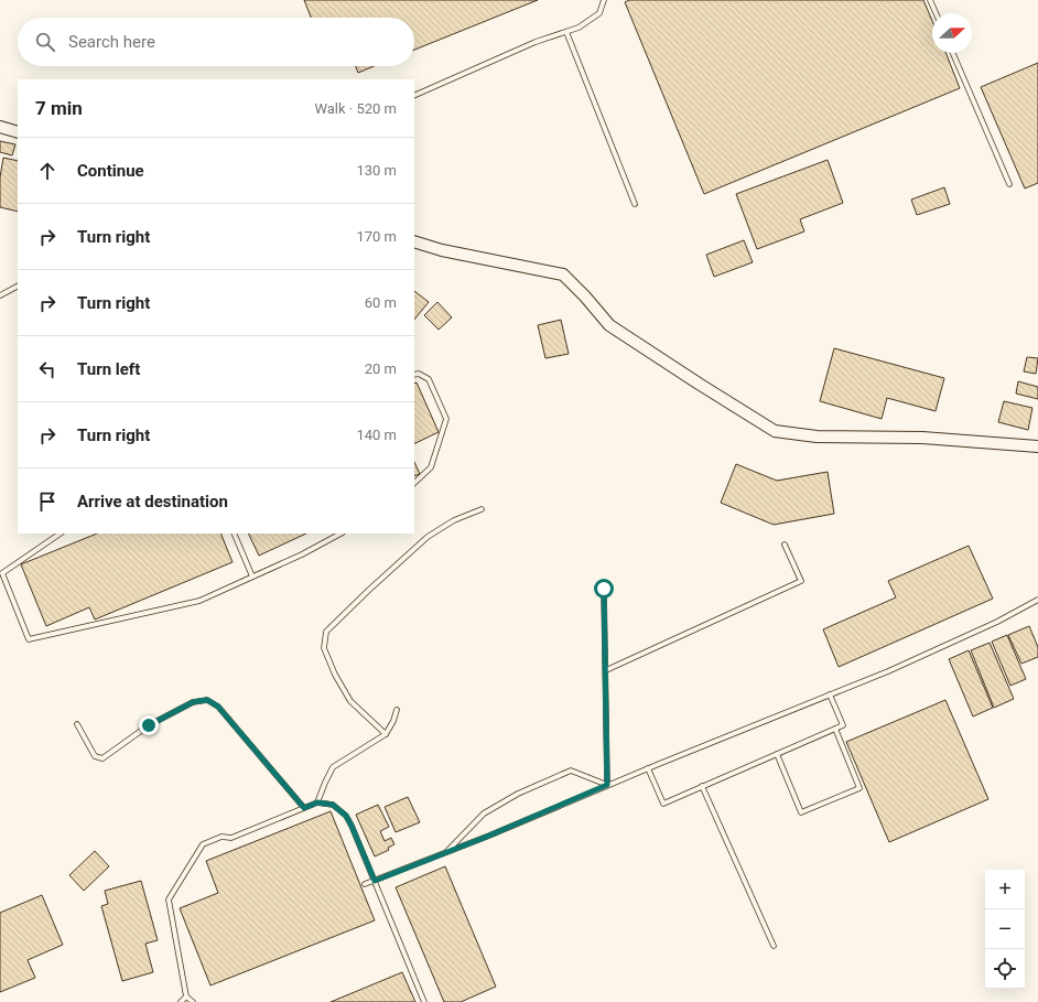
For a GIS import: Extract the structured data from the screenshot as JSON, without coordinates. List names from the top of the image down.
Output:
{
  "north": "right",
  "page": {
    "search": "Search here",
    "heading": ["7 min", "Walk · 520 m"],
    "list": [
      ["Continue", "130 m"],
      ["Turn right", "170 m"],
      ["Turn right", "60 m"],
      ["Turn left", "20 m"],
      ["Turn right", "140 m"],
      "Arrive at destination"
    ],
    "map_buttons": ["+", "−"]
  }
}
